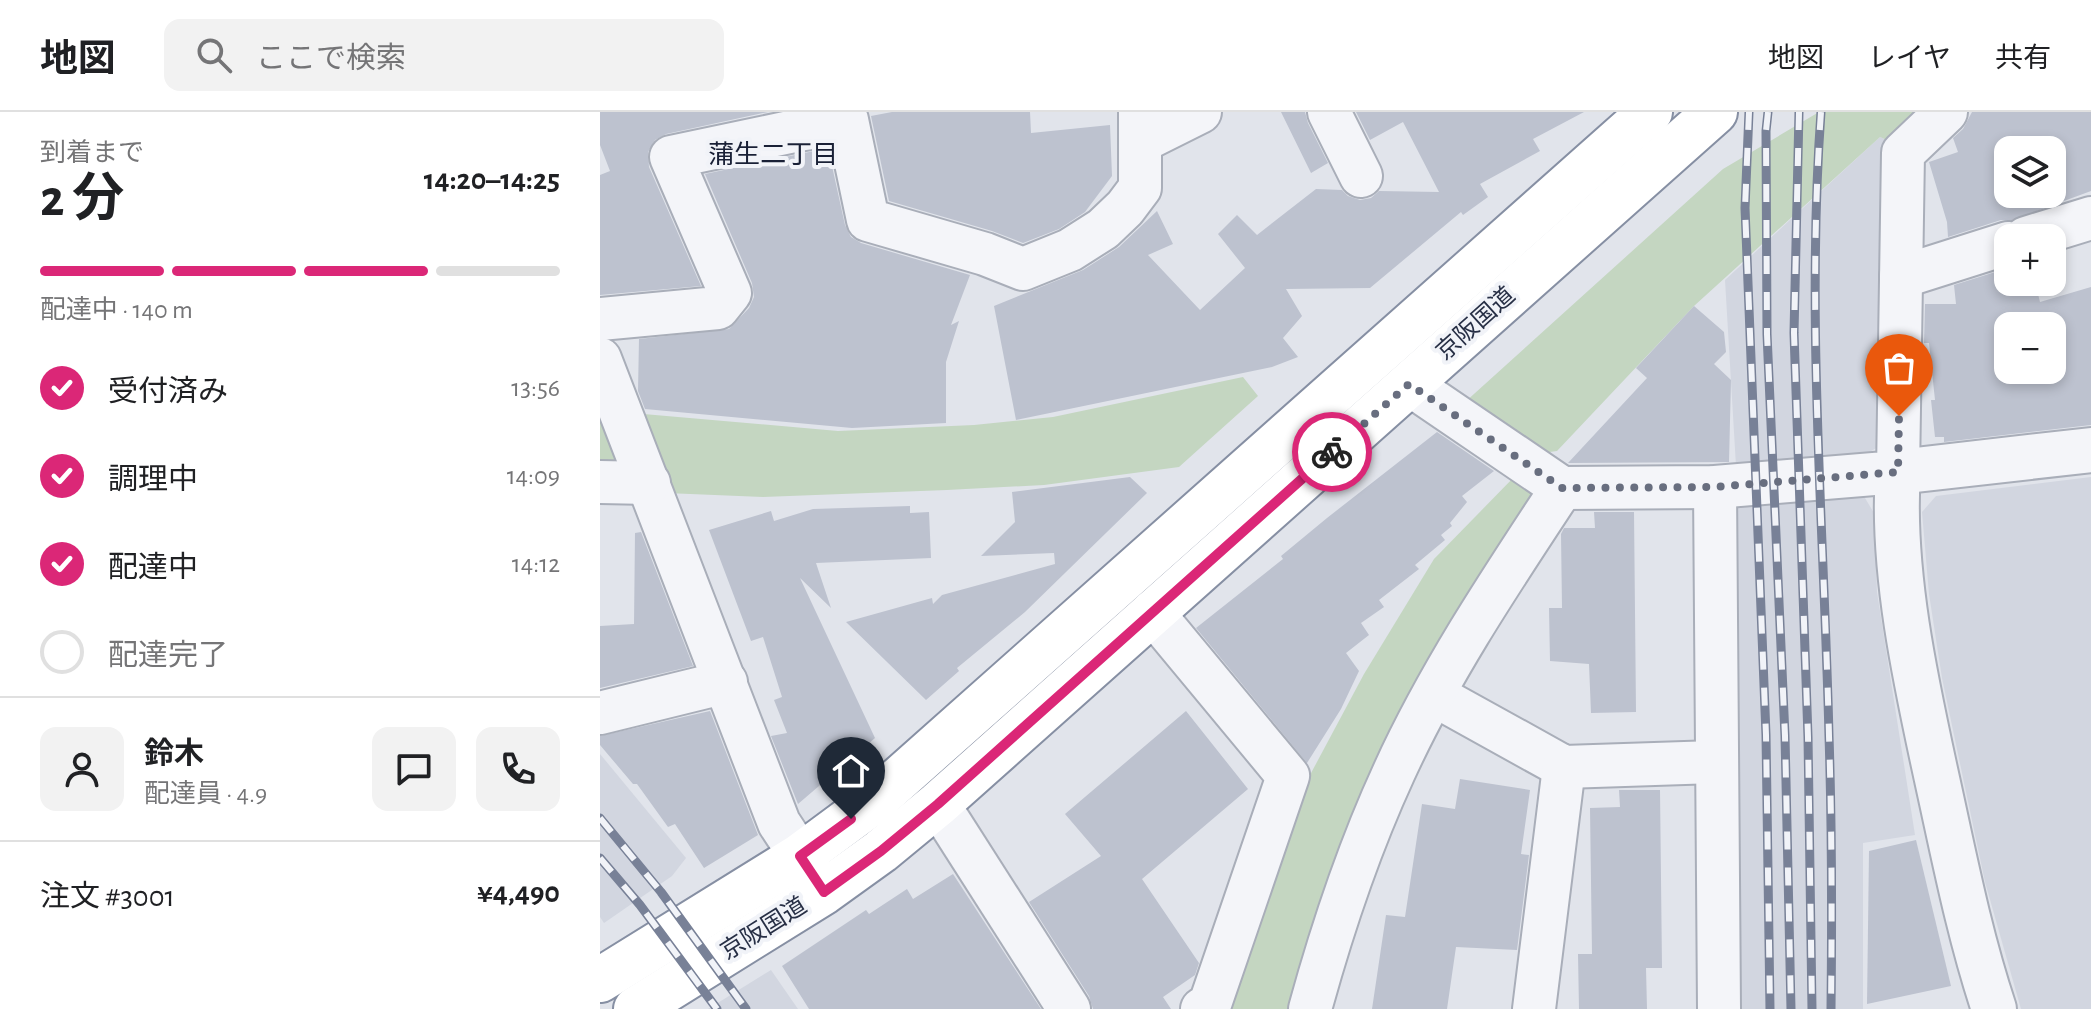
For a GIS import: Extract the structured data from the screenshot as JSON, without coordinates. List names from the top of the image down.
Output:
{
  "streets": {
    "highway": ["京阪国道"]
  },
  "districts": ["蒲生二丁目"],
  "page": {
    "header": "地図",
    "search": "ここで検索",
    "nav": ["地図", "レイヤ", "共有"],
    "heading": ["2 分", "到着まで", "14:20–14:25"],
    "panel": [
      "鈴木",
      "配達員 · 4.9",
      "注文 #3001",
      "¥4,490"
    ],
    "map_buttons": ["+", "−"],
    "bar": "配達中 · 140 m",
    "list": [
      ["受付済み", "13:56"],
      ["調理中", "14:09"],
      ["配達中", "14:12"],
      "配達完了"
    ]
  }
}
